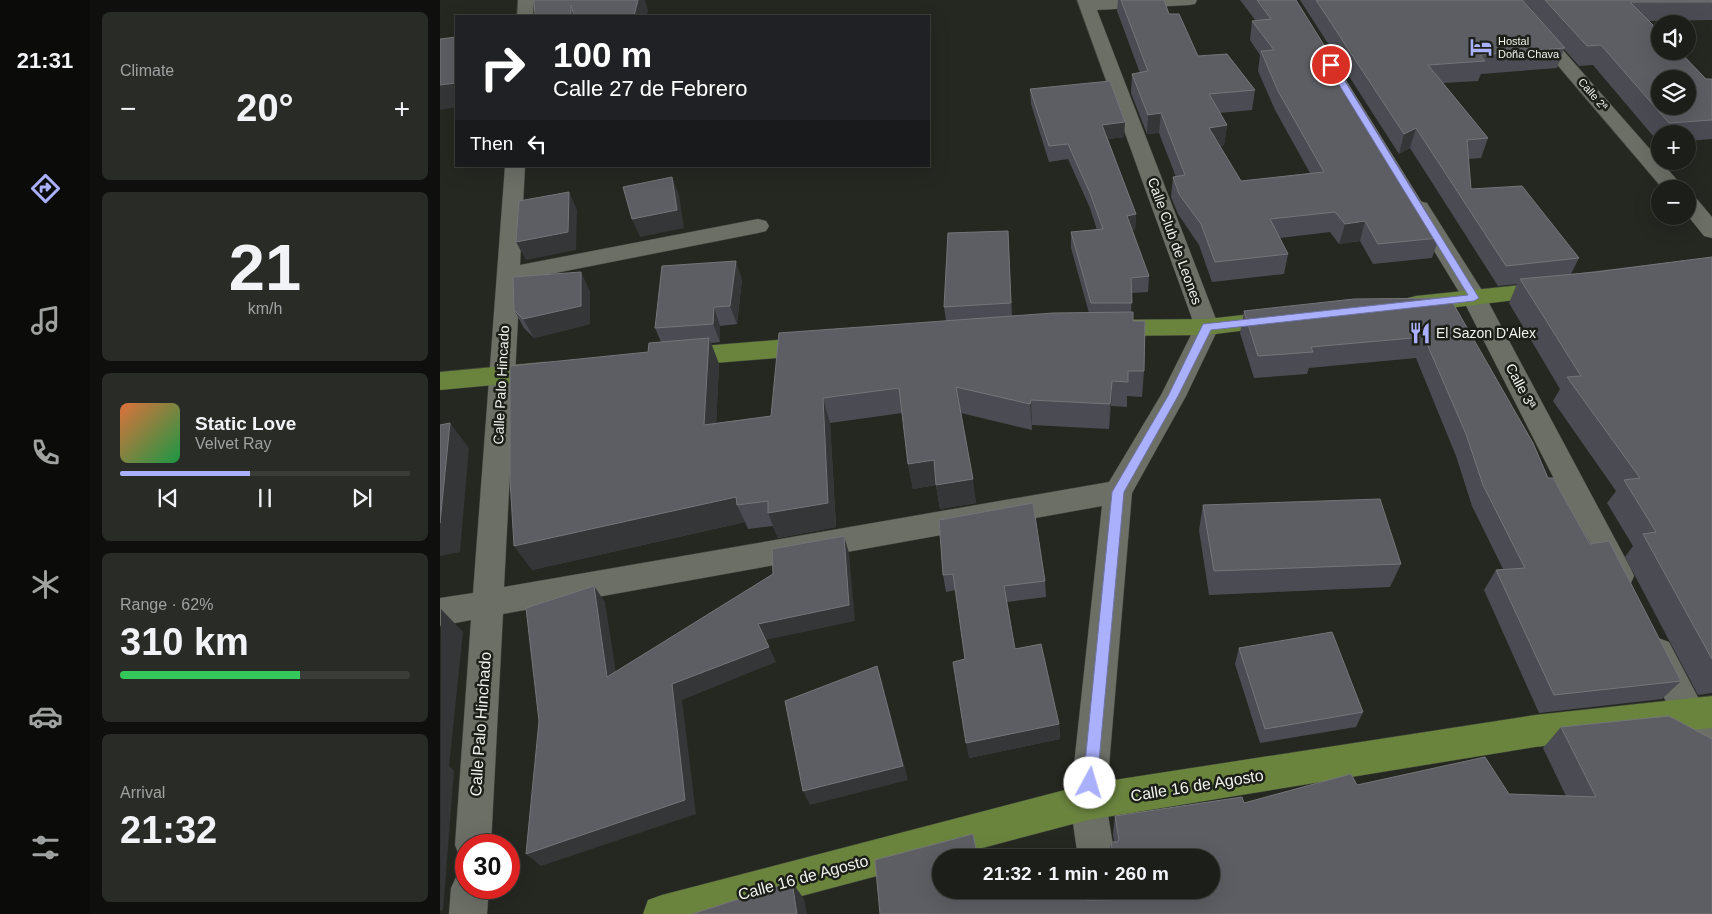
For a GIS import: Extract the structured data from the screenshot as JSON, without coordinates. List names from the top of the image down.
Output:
{
  "streets": {
    "main road": ["Calle 16 de Agosto"],
    "street": [
      "Calle 2ª",
      "Calle Club de Leones",
      "Calle Palo Hincado",
      "Calle 3ª",
      "Calle Palo Hinchado"
    ]
  },
  "crossings": [
    ["Calle Palo Hincado", "Calle Palo Hinchado"]
  ],
  "places": {
    "hotel": ["Hostal Doña Chava"],
    "restaurant": ["El Sazon D'Alex"]
  },
  "page": {
    "tabs": "21:31",
    "tile": [
      "Climate",
      ["21", "km/h"],
      ["Range · 62%", "310 km"],
      ["Arrival", "21:32"]
    ],
    "map_buttons": ["+", "−"],
    "turn": ["100 m", "Calle 27 de Febrero"],
    "heat": ["−", "20°", "+"],
    "then": "Then",
    "song": ["Static Love", "Velvet Ray"],
    "limit": "30",
    "trip": "21:32 · 1 min · 260 m"
  }
}
